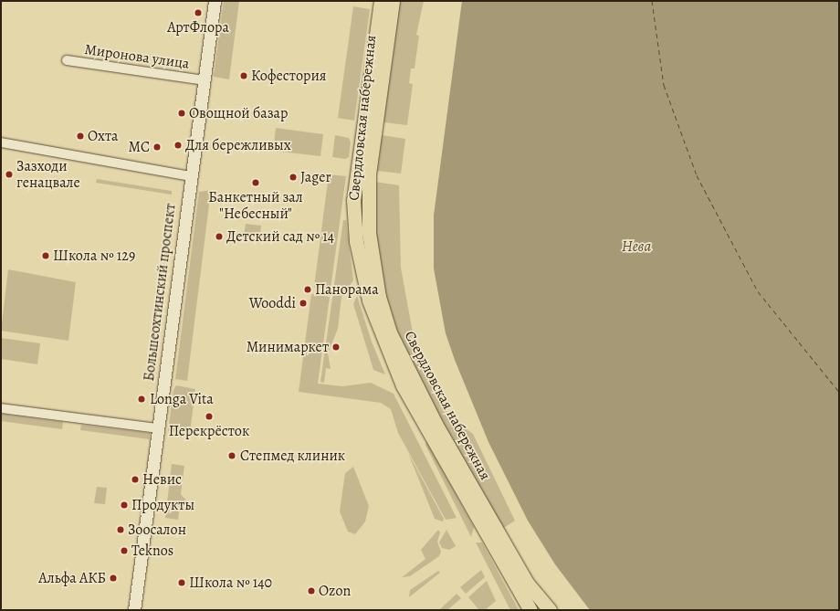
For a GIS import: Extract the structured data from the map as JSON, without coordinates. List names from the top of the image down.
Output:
{
  "streets": {
    "main road": ["Свердловская набережная"],
    "street": ["Миронова улица", "Большеохтинский проспект"]
  },
  "crossings": [
    ["Миронова улица", "Большеохтинский проспект"]
  ],
  "water": ["Нева"],
  "places": [
    "АртФлора",
    "Кофестория",
    "Овощной базар",
    "Охта",
    "Для бережливых",
    "MC",
    "Зазходи генацвале",
    "Jager",
    "Банкетный зал \"Небесный\"",
    "Детский сад № 14",
    "Школа № 129",
    "Панорама",
    "Wooddi",
    "Минимаркет",
    "Longa Vita",
    "Перекрёсток",
    "Степмед клиник",
    "Невис",
    "Продукты",
    "Зоосалон",
    "Teknos",
    "Альфа АКБ",
    "Школа № 140",
    "Ozon"
  ]
}
